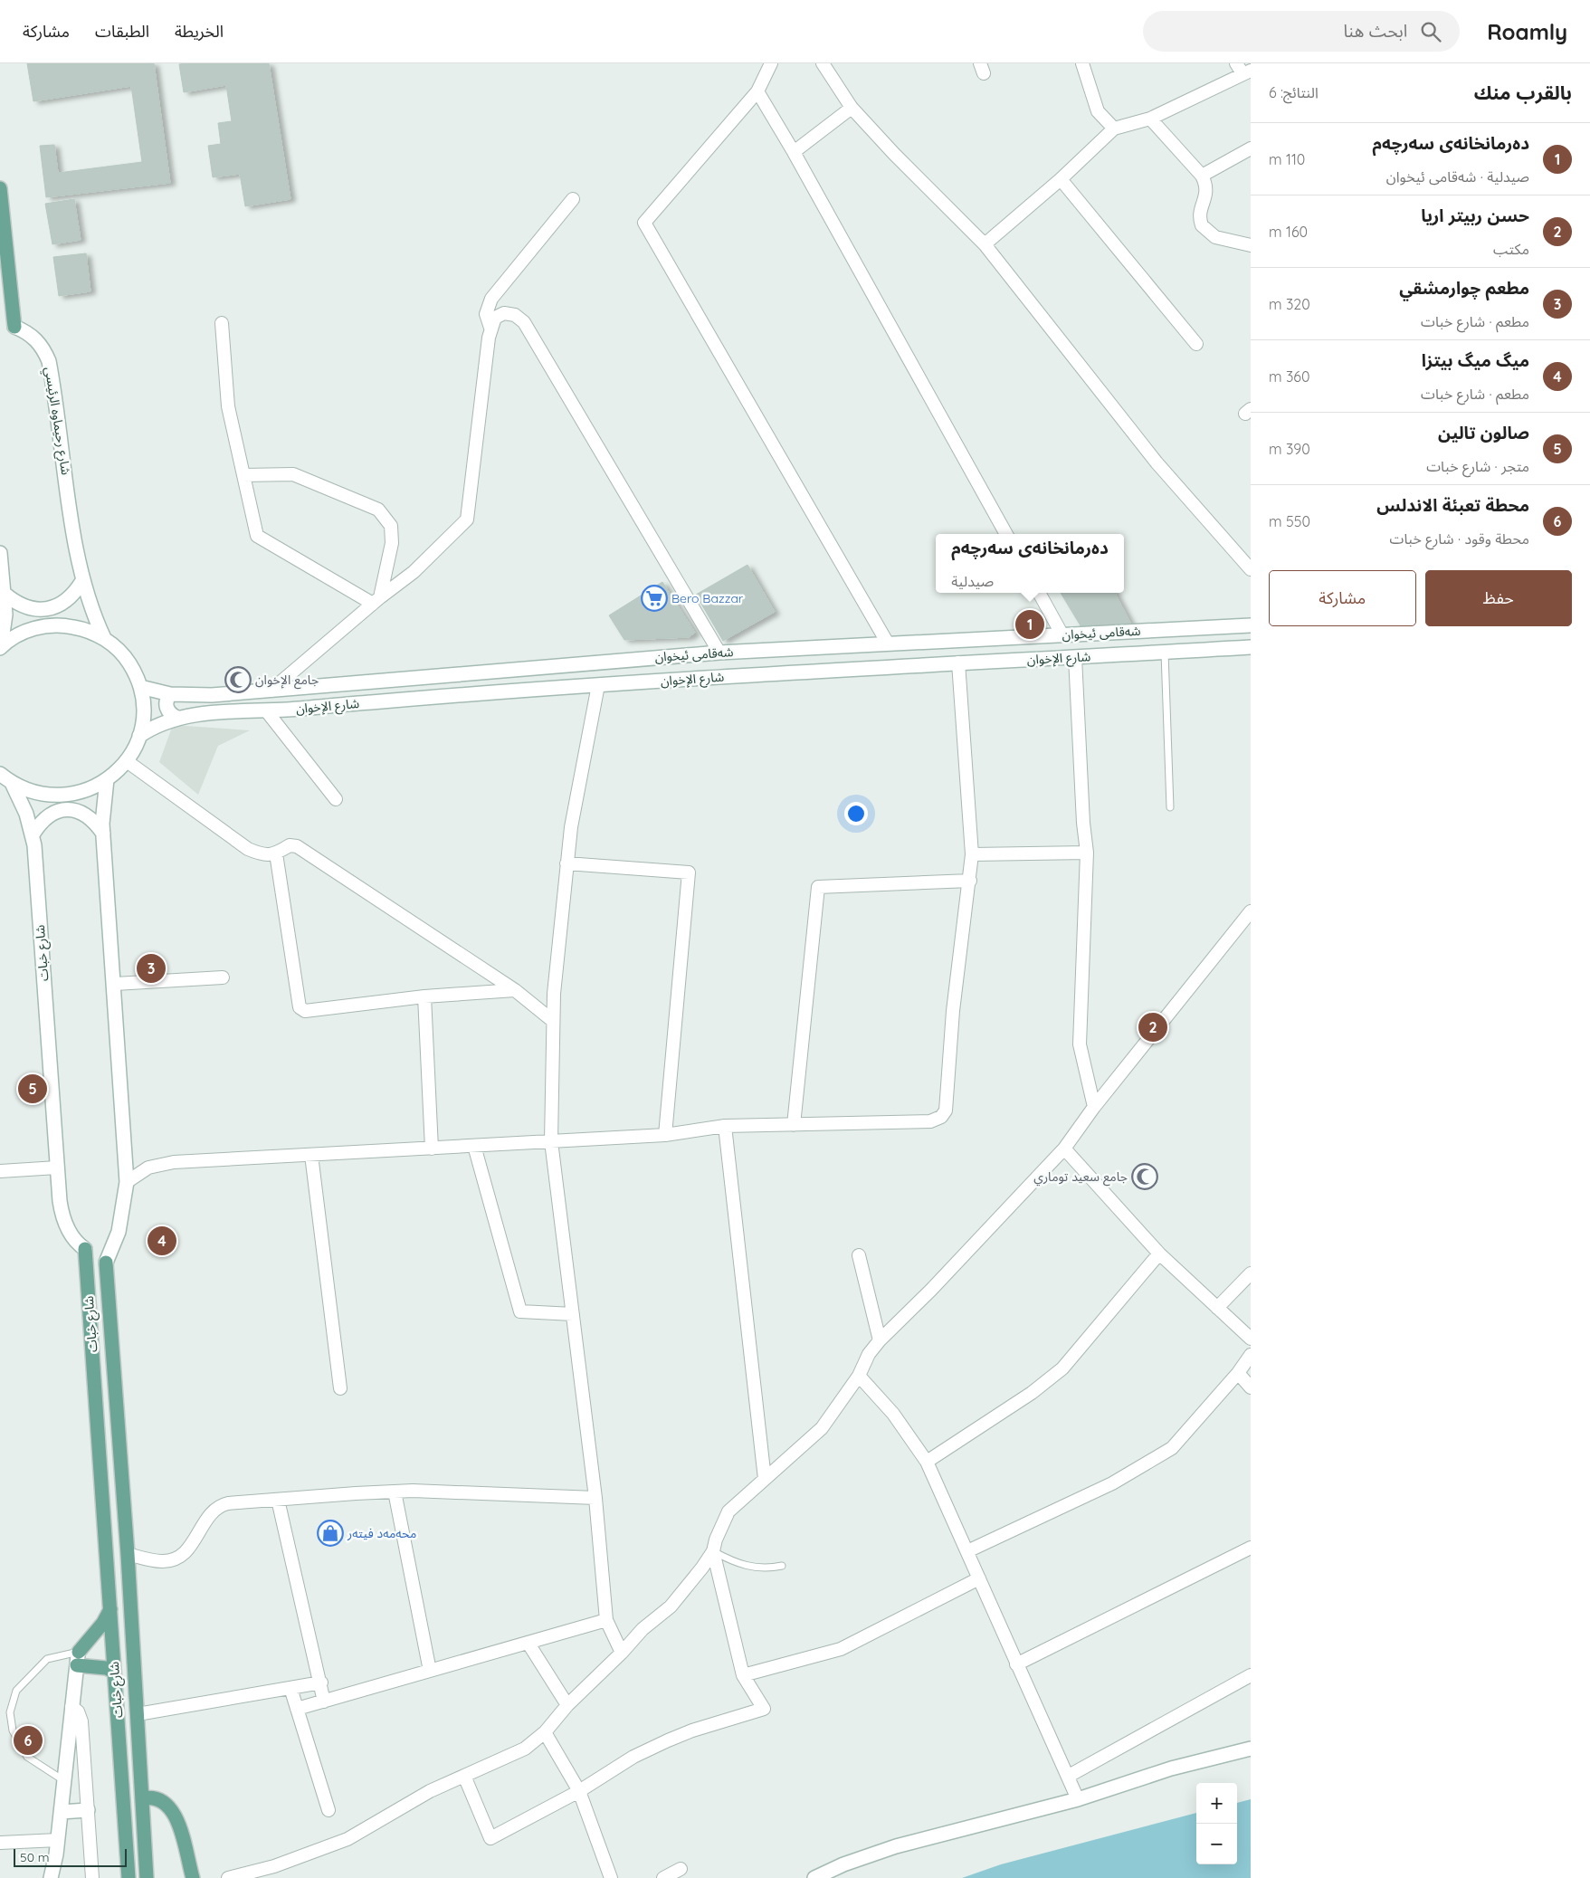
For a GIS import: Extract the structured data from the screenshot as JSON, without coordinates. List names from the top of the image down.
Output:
{
  "streets": {
    "main road": [
      "شارع رحيماوه الرئيسي",
      "شەقامی ئیخوان",
      "شارع الإخوان",
      "شارع خبات"
    ]
  },
  "places": {
    "supermarket": ["Bero Bazzar"],
    "mosque": ["جامع الإخوان", "جامع سعيد توماري"],
    "shop": ["محەمەد فیتەر"]
  },
  "scale_bar": "50 m",
  "page": {
    "header": "Roamly",
    "search": "ابحث هنا",
    "nav": ["الخريطة", "الطبقات", "مشاركة"],
    "heading": ["بالقرب منك", "النتائج: 6"],
    "list": [
      {
        "mark": "1",
        "name": "دەرمانخانەی سەرچەم",
        "note": "صيدلية · شەقامی ئیخوان",
        "value": "110 m"
      },
      {
        "mark": "2",
        "name": "حسن ربيتر اريا",
        "note": "مكتب",
        "value": "160 m"
      },
      {
        "mark": "3",
        "name": "مطعم چوارمشقي",
        "note": "مطعم · شارع خبات",
        "value": "320 m"
      },
      {
        "mark": "4",
        "name": "ميگ ميگ بيتزا",
        "note": "مطعم · شارع خبات",
        "value": "360 m"
      },
      {
        "mark": "5",
        "name": "صالون تالين",
        "note": "متجر · شارع خبات",
        "value": "390 m"
      },
      {
        "mark": "6",
        "name": "محطة تعبئة الاندلس",
        "note": "محطة وقود · شارع خبات",
        "value": "550 m"
      }
    ],
    "popup": ["دەرمانخانەی سەرچەم", "صيدلية"],
    "buttons": ["حفظ", "مشاركة"],
    "pins": [
      "1",
      "3",
      "2",
      "5",
      "4",
      "6"
    ],
    "map_buttons": ["+", "−"],
    "scale": "50 m"
  }
}
